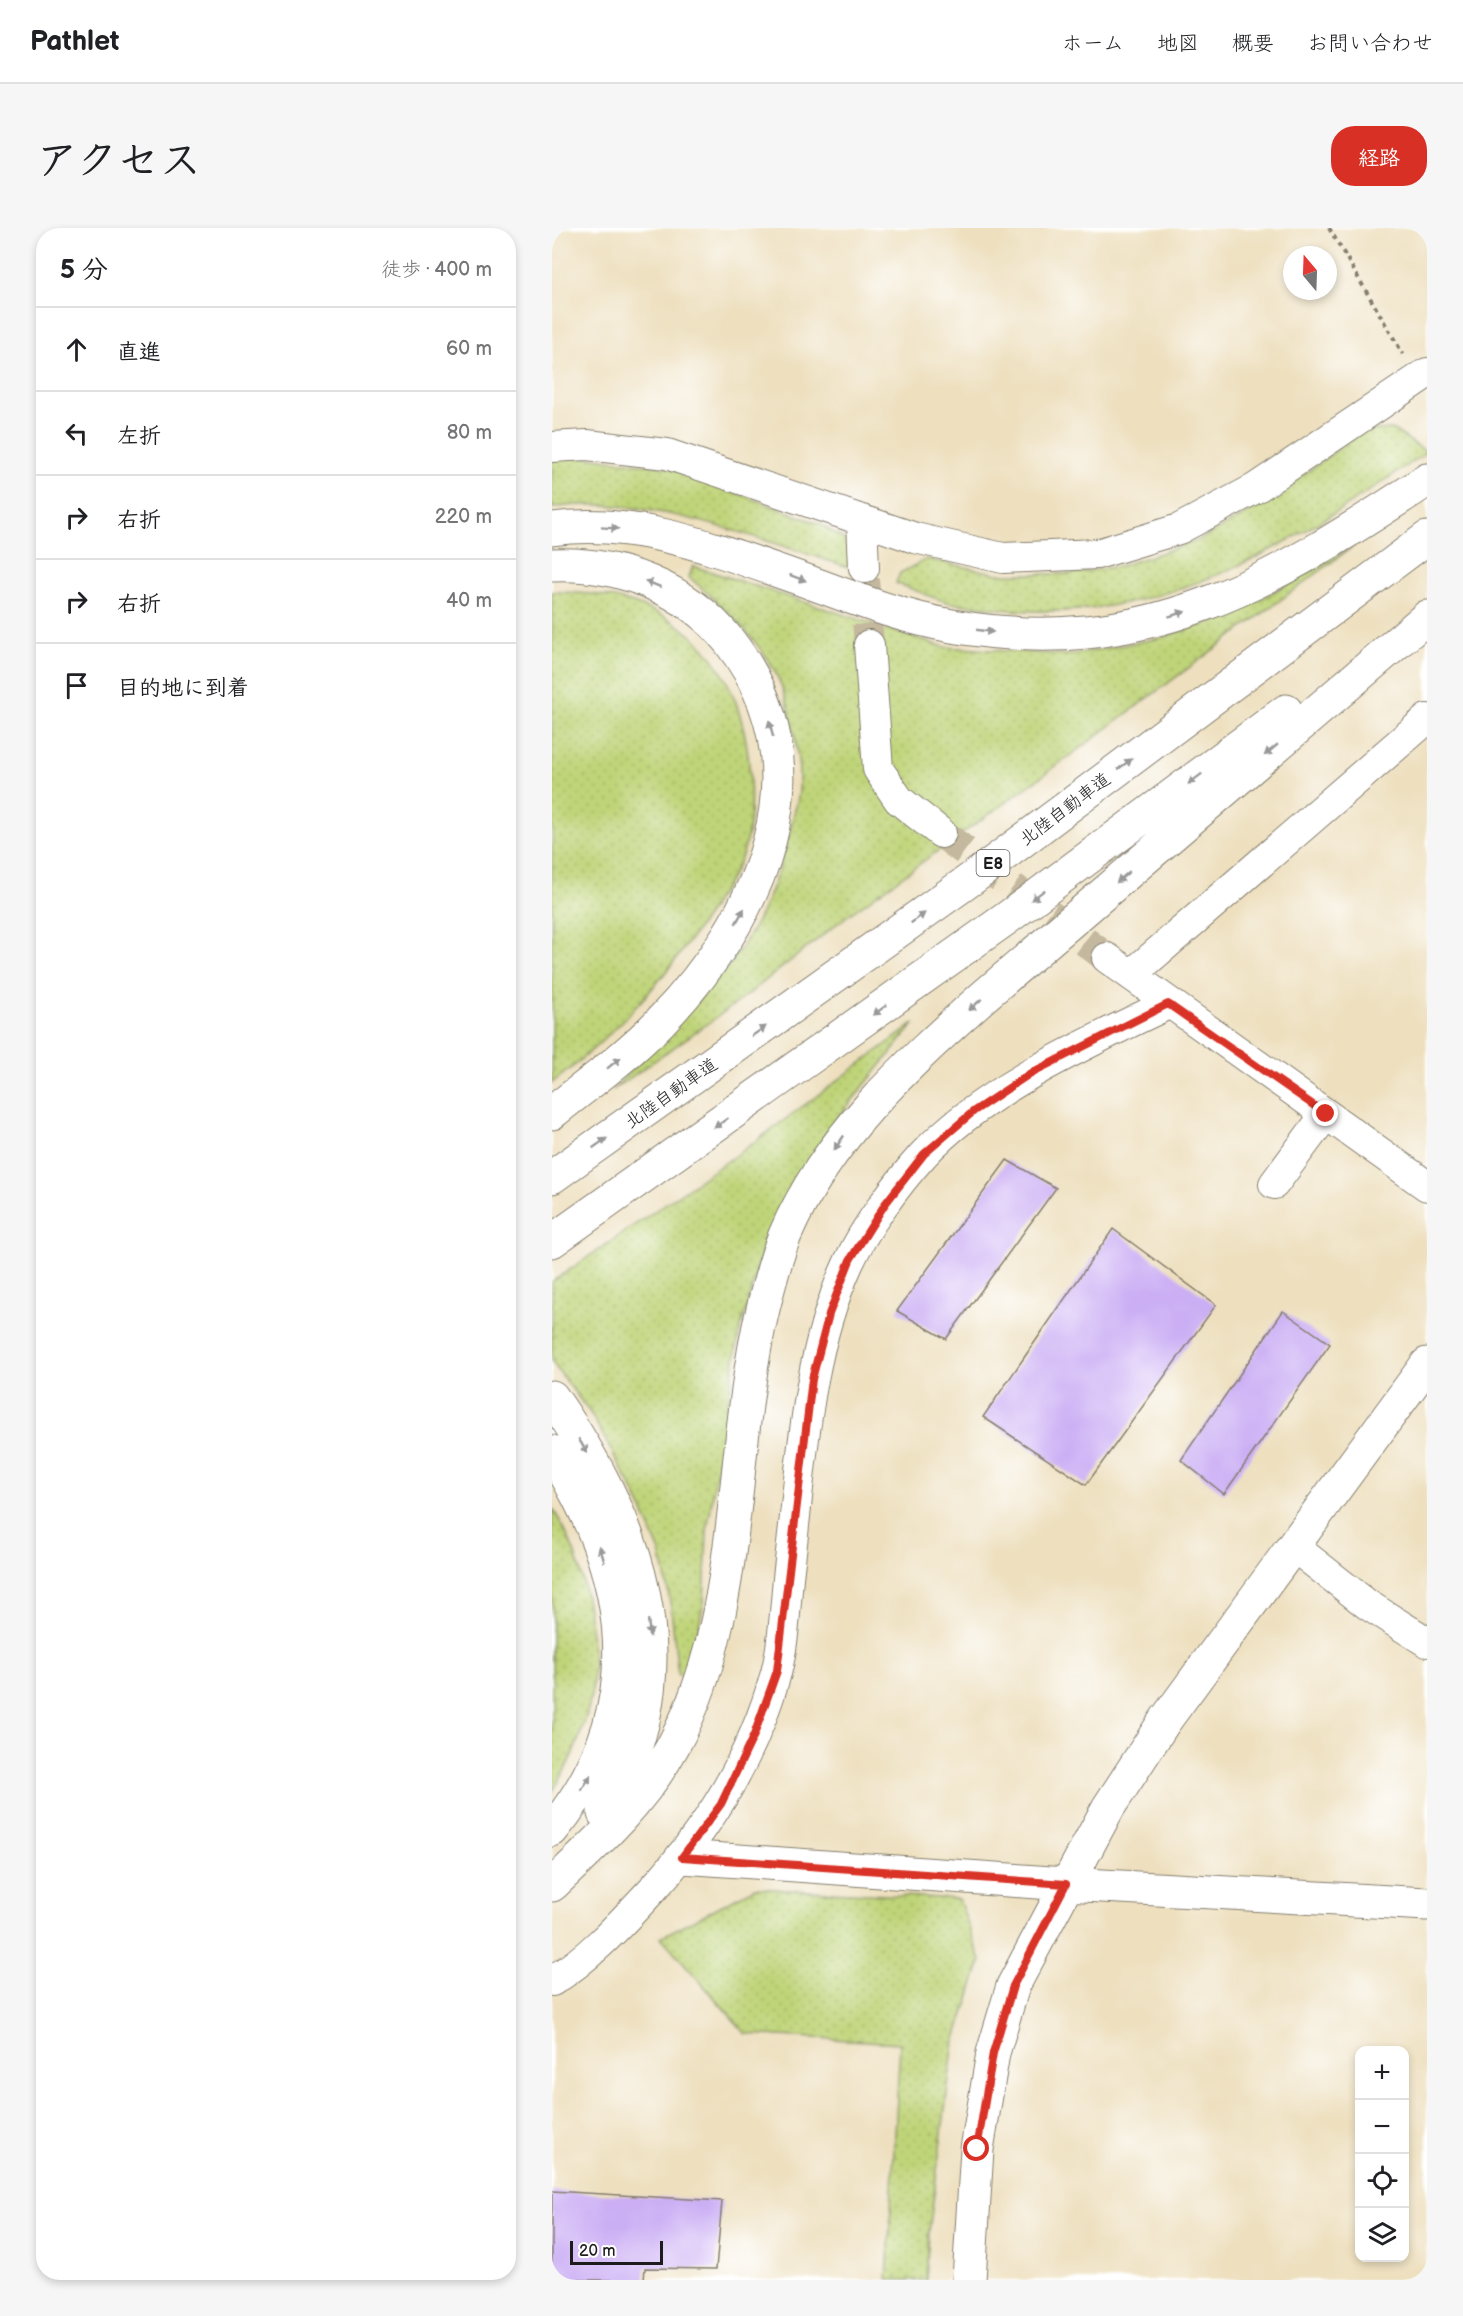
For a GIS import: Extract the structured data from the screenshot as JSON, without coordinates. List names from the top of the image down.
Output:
{
  "streets": {
    "main road": ["北陸自動車道", "E8"]
  },
  "scale_bar": "20 m",
  "north": "top",
  "page": {
    "header": "Pathlet",
    "nav": [
      "ホーム",
      "地図",
      "概要",
      "お問い合わせ"
    ],
    "title": "アクセス",
    "buttons": "経路",
    "heading": ["5 分", "徒歩 · 400 m"],
    "list": [
      ["直進", "60 m"],
      ["左折", "80 m"],
      ["右折", "220 m"],
      ["右折", "40 m"],
      "目的地に到着"
    ],
    "map_buttons": ["+", "−"],
    "scale": "20 m"
  }
}
